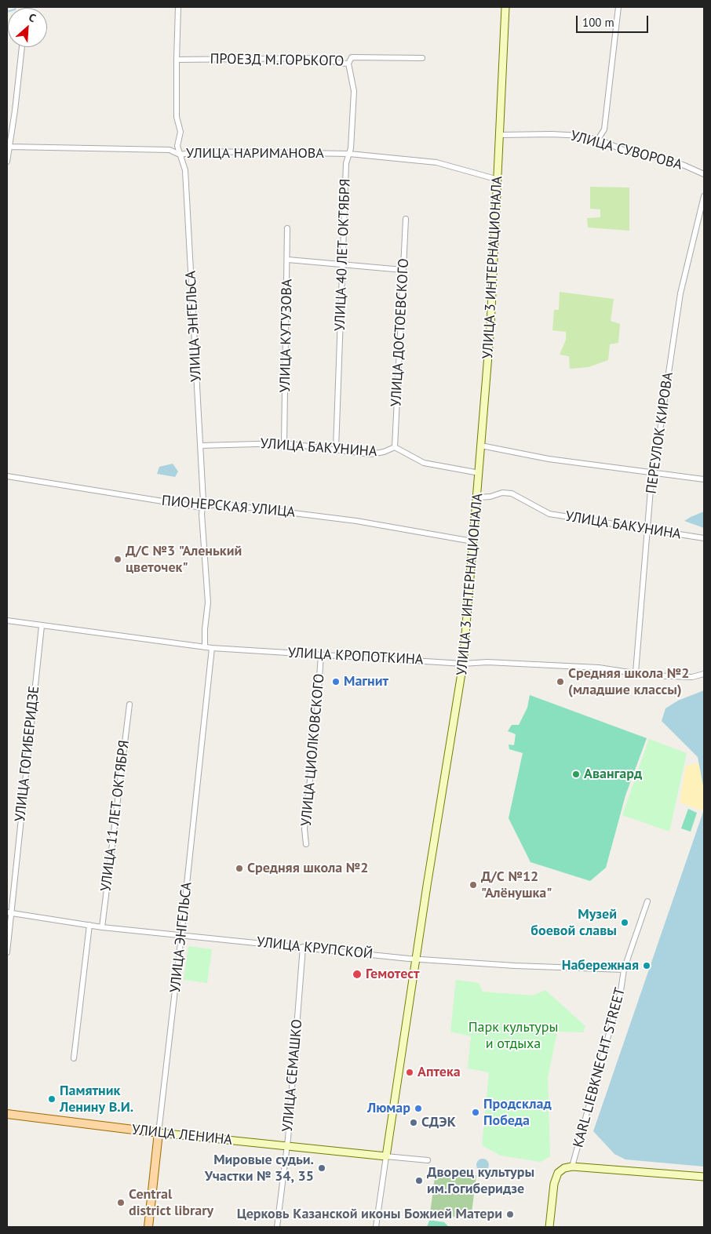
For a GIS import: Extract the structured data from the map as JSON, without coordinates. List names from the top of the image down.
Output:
{
  "streets": {
    "main road": ["УЛИЦА ЭНГЕЛЬСА", "УЛИЦА ЛЕНИНА"],
    "street": [
      "ПРОЕЗД М.ГОРЬКОГО",
      "УЛИЦА СУВОРОВА",
      "УЛИЦА НАРИМАНОВА",
      "УЛИЦА 40 ЛЕТ ОКТЯБРЯ",
      "УЛИЦА 3 ИНТЕРНАЦИОНАЛА",
      "УЛИЦА ДОСТОЕВСКОГО",
      "УЛИЦА КУТУЗОВА",
      "ПЕРЕУЛОК КИРОВА",
      "УЛИЦА БАКУНИНА",
      "ПИОНЕРСКАЯ УЛИЦА",
      "УЛИЦА КРОПОТКИНА",
      "УЛИЦА ЦИОЛКОВСКОГО",
      "УЛИЦА ГОГИБЕРИДЗЕ",
      "УЛИЦА 11 ЛЕТ ОКТЯБРЯ",
      "УЛИЦА КРУПСКОЙ",
      "KARL LIEBKNECHT STREET",
      "УЛИЦА СЕМАШКО"
    ]
  },
  "crossings": [
    ["ПРОЕЗД М.ГОРЬКОГО", "УЛИЦА 40 ЛЕТ ОКТЯБРЯ"],
    ["ПРОЕЗД М.ГОРЬКОГО", "УЛИЦА ЭНГЕЛЬСА"],
    ["УЛИЦА СУВОРОВА", "УЛИЦА 3 ИНТЕРНАЦИОНАЛА"],
    ["УЛИЦА НАРИМАНОВА", "УЛИЦА 40 ЛЕТ ОКТЯБРЯ"],
    ["УЛИЦА НАРИМАНОВА", "УЛИЦА 3 ИНТЕРНАЦИОНАЛА"],
    ["УЛИЦА НАРИМАНОВА", "УЛИЦА ЭНГЕЛЬСА"],
    ["УЛИЦА 40 ЛЕТ ОКТЯБРЯ", "УЛИЦА БАКУНИНА"],
    ["УЛИЦА 3 ИНТЕРНАЦИОНАЛА", "УЛИЦА БАКУНИНА"],
    ["УЛИЦА 3 ИНТЕРНАЦИОНАЛА", "ПИОНЕРСКАЯ УЛИЦА"],
    ["УЛИЦА 3 ИНТЕРНАЦИОНАЛА", "УЛИЦА КРОПОТКИНА"],
    ["УЛИЦА 3 ИНТЕРНАЦИОНАЛА", "УЛИЦА КРУПСКОЙ"],
    ["УЛИЦА 3 ИНТЕРНАЦИОНАЛА", "УЛИЦА ЛЕНИНА"],
    ["УЛИЦА ЭНГЕЛЬСА", "УЛИЦА БАКУНИНА"],
    ["УЛИЦА ЭНГЕЛЬСА", "ПИОНЕРСКАЯ УЛИЦА"],
    ["УЛИЦА ЭНГЕЛЬСА", "УЛИЦА КРОПОТКИНА"],
    ["УЛИЦА ЭНГЕЛЬСА", "УЛИЦА КРУПСКОЙ"],
    ["УЛИЦА ЭНГЕЛЬСА", "УЛИЦА ЛЕНИНА"],
    ["УЛИЦА ДОСТОЕВСКОГО", "УЛИЦА БАКУНИНА"],
    ["УЛИЦА КУТУЗОВА", "УЛИЦА БАКУНИНА"],
    ["ПЕРЕУЛОК КИРОВА", "УЛИЦА БАКУНИНА"],
    ["ПЕРЕУЛОК КИРОВА", "УЛИЦА КРОПОТКИНА"],
    ["УЛИЦА КРОПОТКИНА", "УЛИЦА ЦИОЛКОВСКОГО"],
    ["УЛИЦА КРОПОТКИНА", "УЛИЦА ГОГИБЕРИДЗЕ"],
    ["УЛИЦА ГОГИБЕРИДЗЕ", "УЛИЦА КРУПСКОЙ"],
    ["УЛИЦА 11 ЛЕТ ОКТЯБРЯ", "УЛИЦА КРУПСКОЙ"],
    ["УЛИЦА КРУПСКОЙ", "KARL LIEBKNECHT STREET"],
    ["УЛИЦА КРУПСКОЙ", "УЛИЦА СЕМАШКО"],
    ["УЛИЦА СЕМАШКО", "УЛИЦА ЛЕНИНА"]
  ],
  "parks": ["Парк культуры и отдыха"],
  "places": [
    "Д/С №3 \"Аленький цветочек\"",
    "Магнит",
    "Средняя школа №2 (младшие классы)",
    "Авангард",
    "Средняя школа №2",
    "Д/С №12 \"Алёнушка\"",
    "Музей боевой славы",
    "Набережная",
    "Гемотест",
    "Аптека",
    "Памятник Ленину В.И.",
    "Люмар",
    "Продсклад Победа",
    "СДЭК",
    "Мировые судьи. Участки № 34, 35",
    "Дворец культуры им.Гогиберидзе",
    "Central district library",
    "Церковь Казанской иконы Божией Матери"
  ],
  "scale_bar": "100 m",
  "north": "top right"
}
